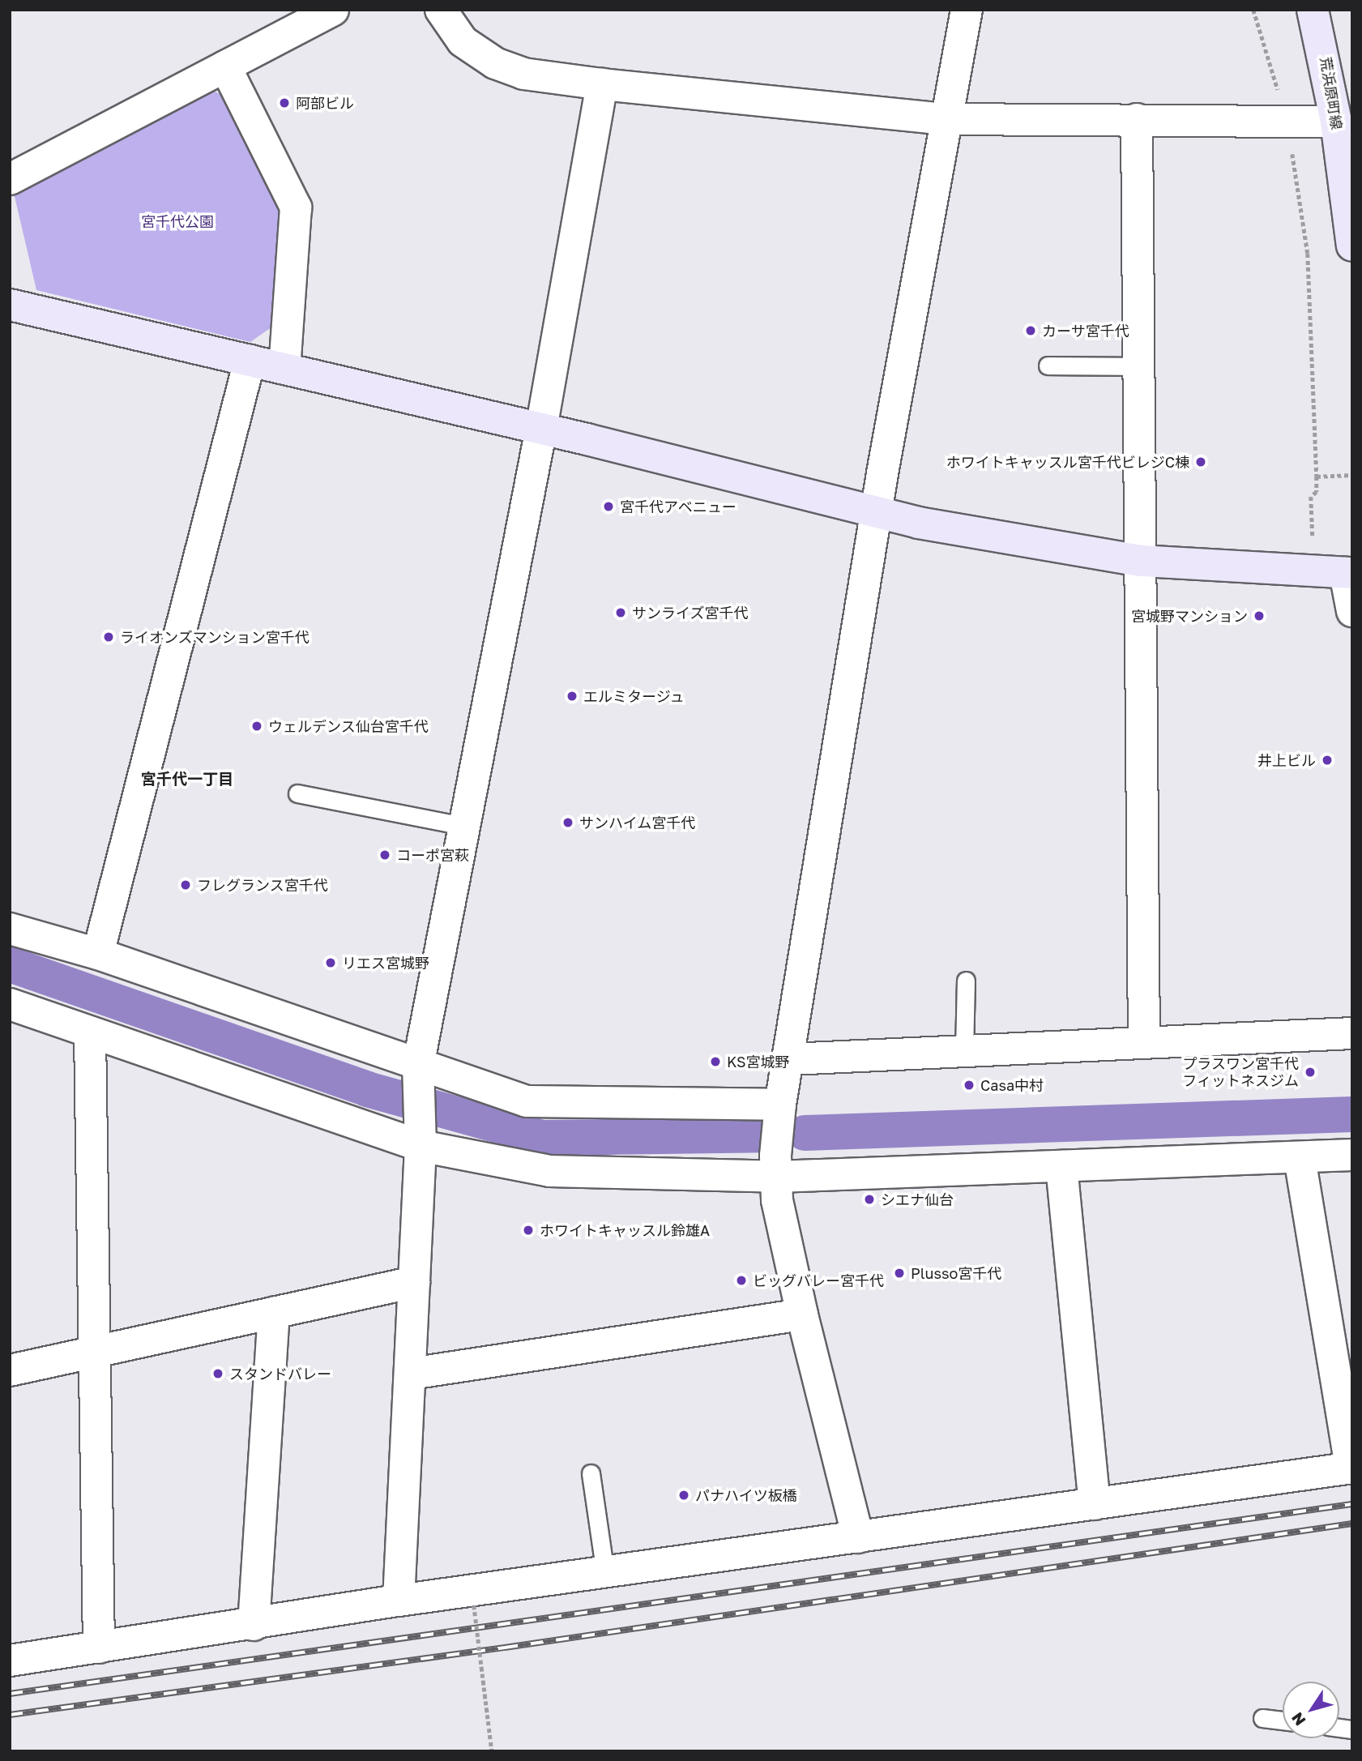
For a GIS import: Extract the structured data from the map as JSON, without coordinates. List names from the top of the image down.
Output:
{
  "streets": {
    "street": ["荒浜原町線"]
  },
  "districts": ["宮千代一丁目"],
  "parks": ["宮千代公園"],
  "places": [
    "阿部ビル",
    "カーサ宮千代",
    "ホワイトキャッスル宮千代ビレジC棟",
    "宮千代アベニュー",
    "サンライズ宮千代",
    "宮城野マンション",
    "ライオンズマンション宮千代",
    "エルミタージュ",
    "ウェルデンス仙台宮千代",
    "井上ビル",
    "サンハイム宮千代",
    "コーポ宮萩",
    "フレグランス宮千代",
    "リエス宮城野",
    "KS宮城野",
    "プラスワン宮千代 フィットネスジム",
    "Casa中村",
    "シエナ仙台",
    "ホワイトキャッスル鈴雄A",
    "Plusso宮千代",
    "ビッグバレー宮千代",
    "スタンドバレー",
    "パナハイツ板橋"
  ],
  "north": "bottom left"
}
